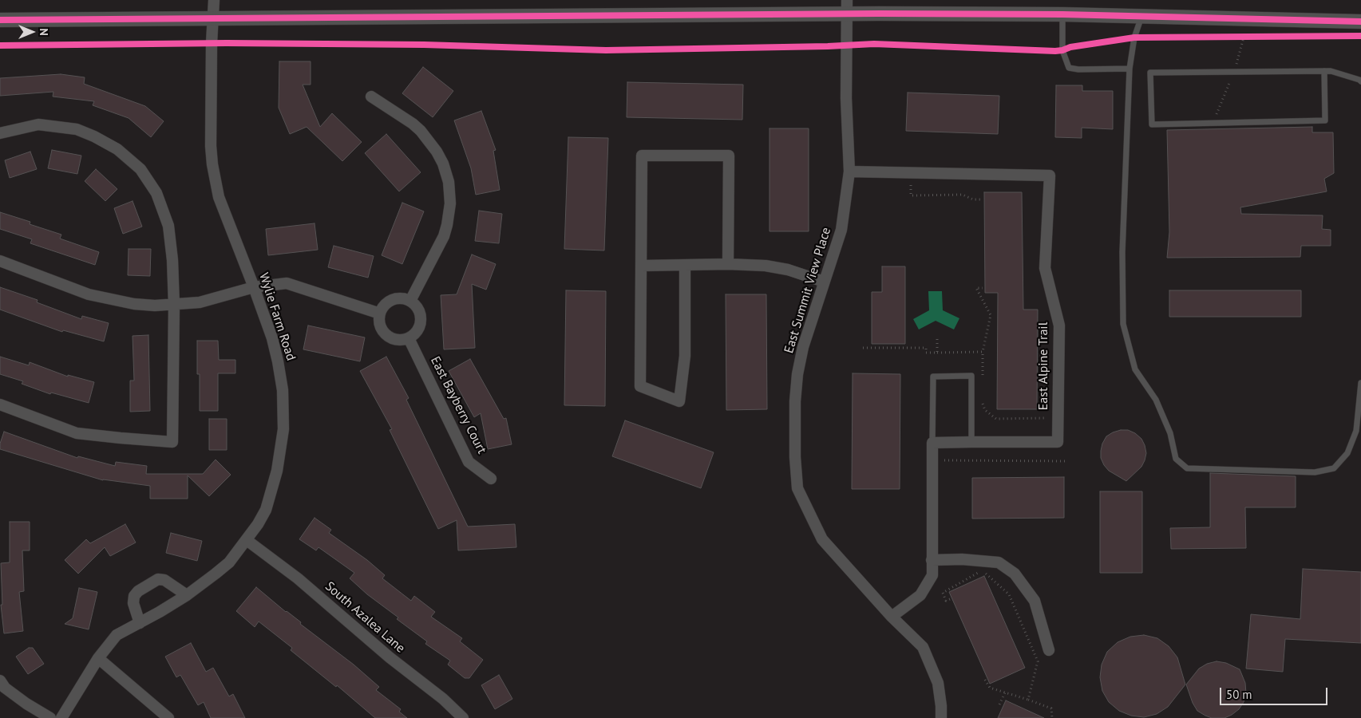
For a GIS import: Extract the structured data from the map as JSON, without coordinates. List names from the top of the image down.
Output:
{
  "streets": {
    "street": [
      "East Summit View Place",
      "Wylie Farm Road",
      "East Alpine Trail",
      "East Bayberry Court",
      "South Azalea Lane"
    ]
  },
  "crossings": [
    ["East Summit View Place", "East Alpine Trail"],
    ["Wylie Farm Road", "South Azalea Lane"]
  ],
  "scale_bar": "50 m",
  "north": "right"
}
